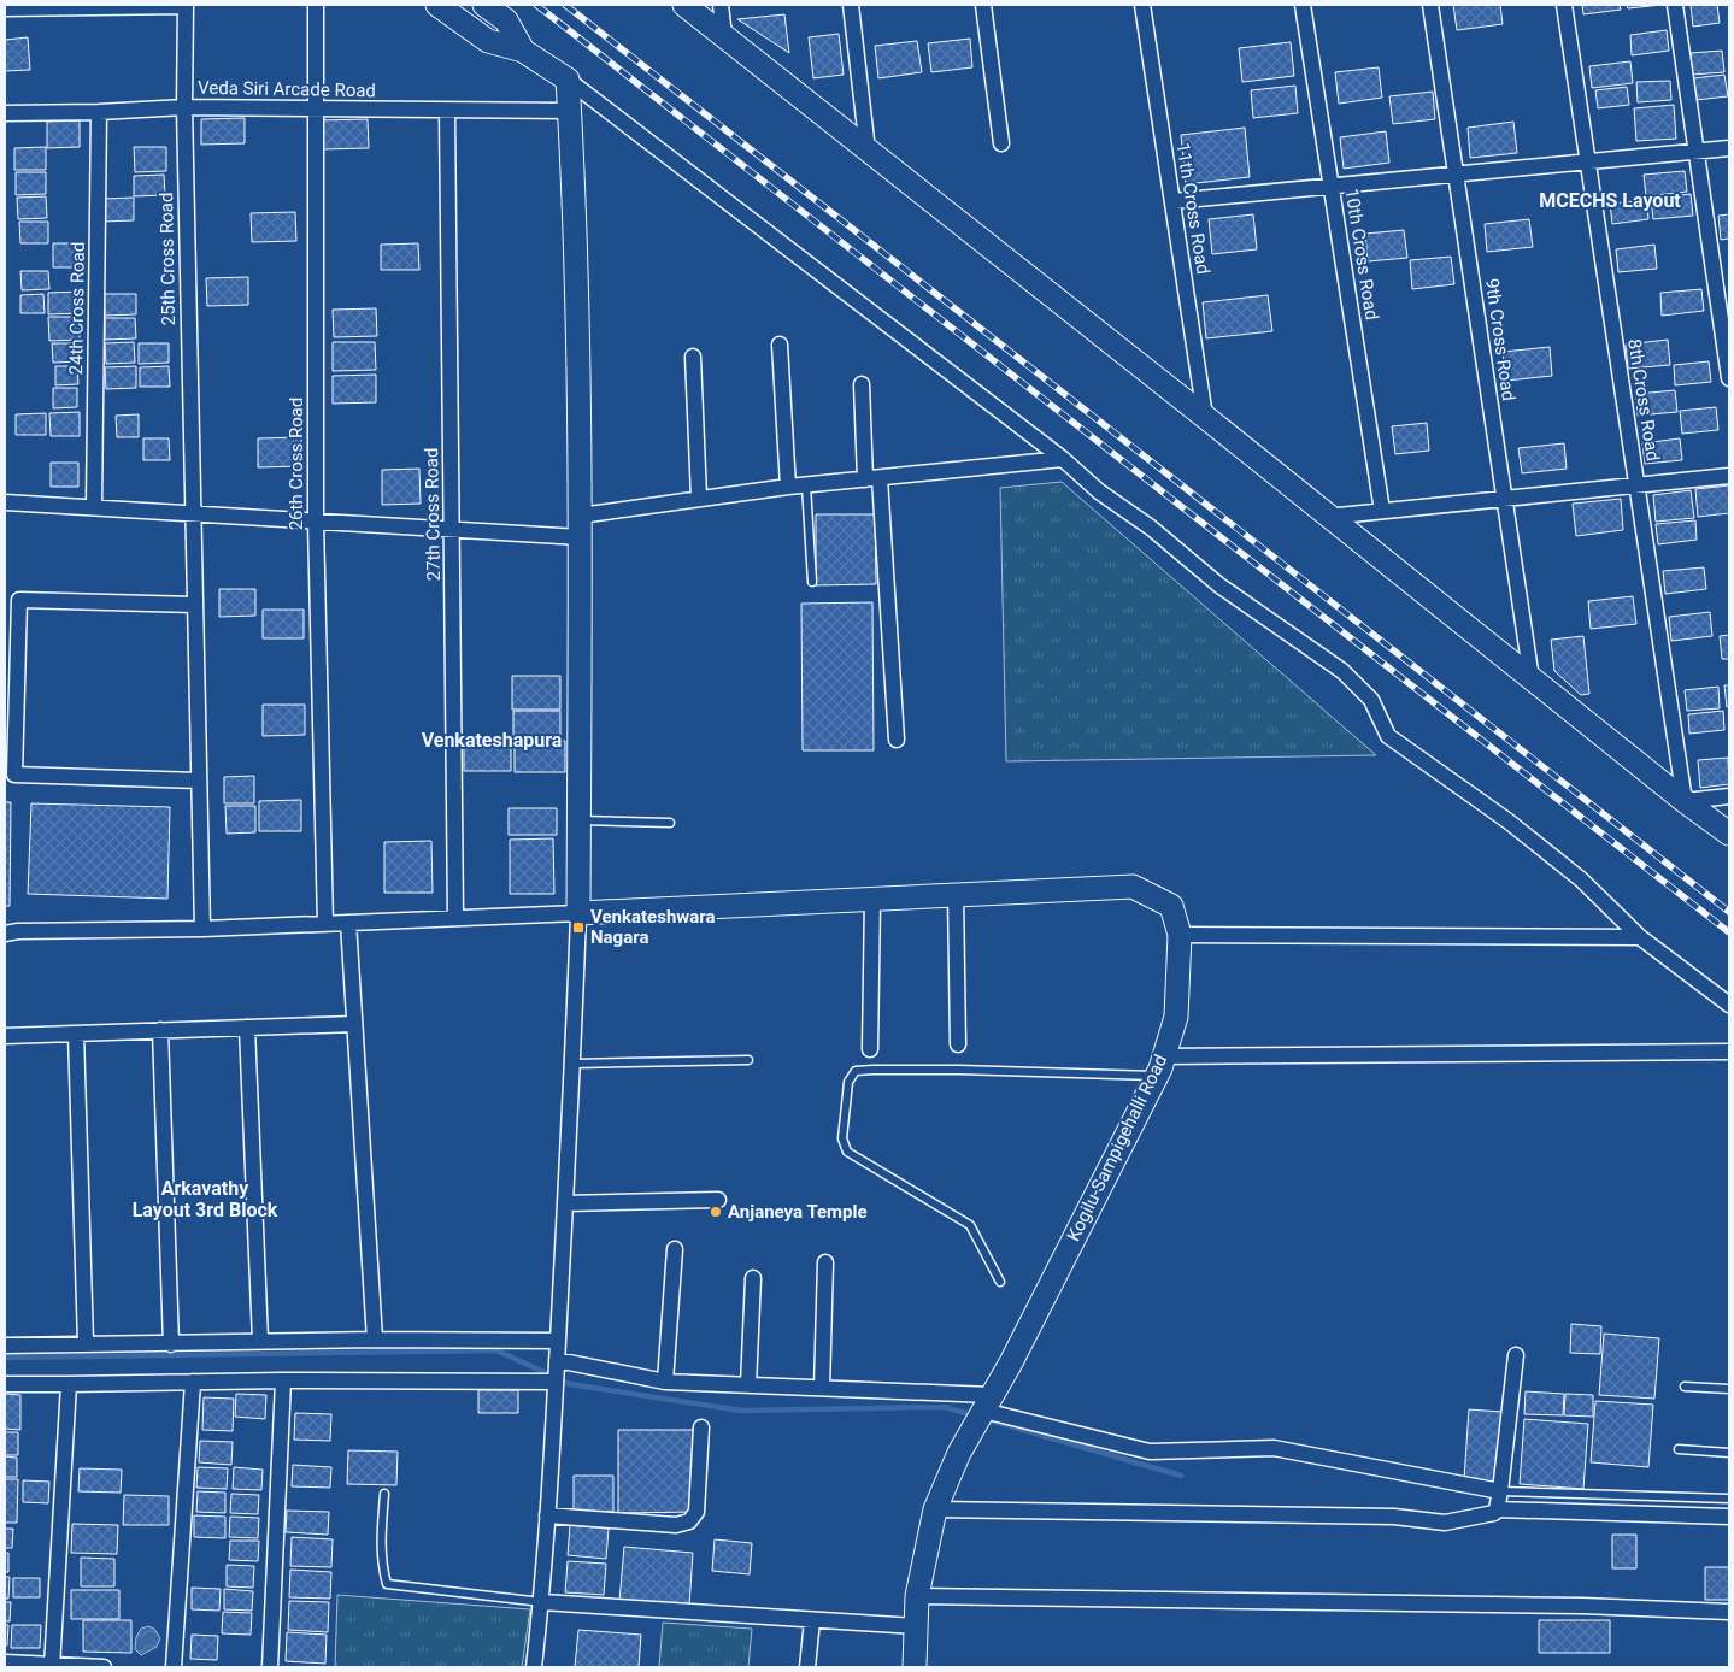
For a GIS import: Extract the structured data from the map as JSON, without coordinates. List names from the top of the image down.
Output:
{
  "streets": {
    "street": [
      "Veda Siri Arcade Road",
      "11th Cross Road",
      "10th Cross Road",
      "25th Cross Road",
      "24th Cross Road",
      "9th Cross Road",
      "8th Cross Road",
      "26th Cross Road",
      "27th Cross Road",
      "Kogilu-Sampigehalli Road"
    ]
  },
  "crossings": [
    ["Veda Siri Arcade Road", "25th Cross Road"],
    ["Veda Siri Arcade Road", "24th Cross Road"],
    ["Veda Siri Arcade Road", "26th Cross Road"],
    ["Veda Siri Arcade Road", "27th Cross Road"]
  ],
  "districts": ["MCECHS Layout", "Venkateshapura", "Arkavathy Layout 3rd Block"],
  "places": {
    "transit": ["Venkateshwara Nagara"],
    "other": ["Anjaneya Temple"]
  }
}
